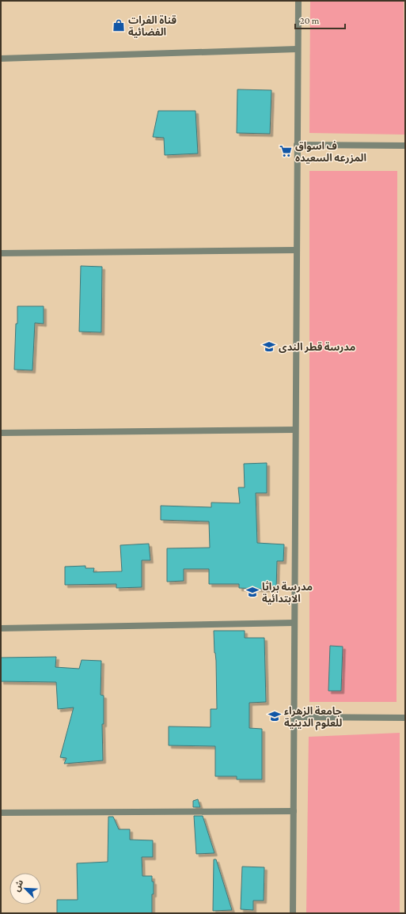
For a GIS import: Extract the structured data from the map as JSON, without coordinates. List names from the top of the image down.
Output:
{
  "places": {
    "shop": ["قناة الفرات الفضائية"],
    "supermarket": ["ف اسواق المزرعه السعيده"],
    "school or university": ["مدرسة قطر الندى", "مدرسة براثا الابتدائية", "جامعة الزهراء للعلوم الدينية"]
  },
  "scale_bar": "20 m",
  "north": "top left"
}
